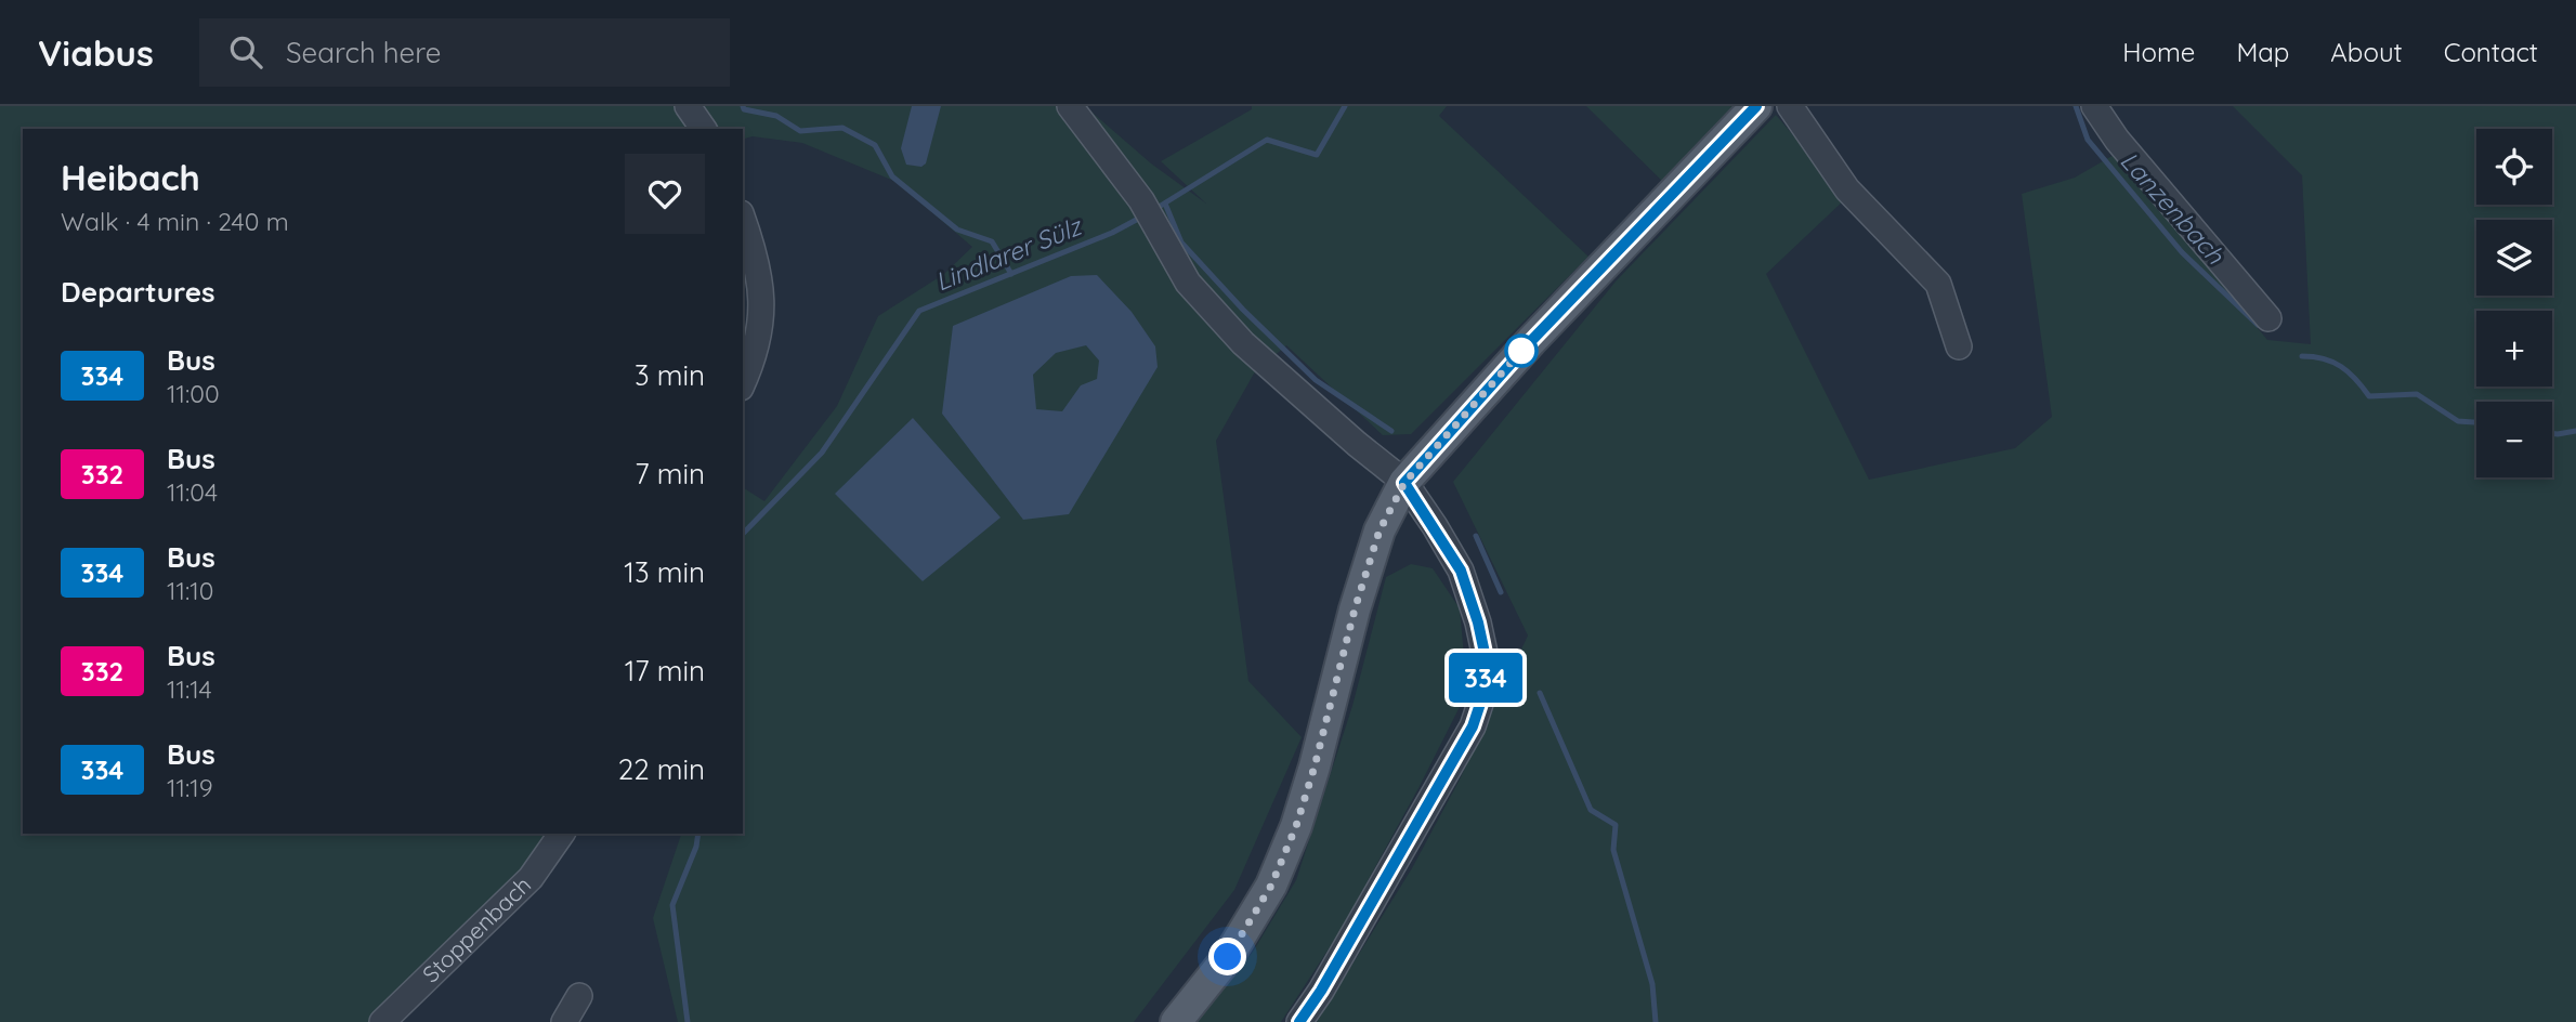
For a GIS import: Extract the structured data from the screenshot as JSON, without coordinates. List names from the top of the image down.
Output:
{
  "streets": {
    "street": ["Stoppenbach"]
  },
  "water": ["Lanzenbach", "Lindlarer Sülz"],
  "lines": ["bus line 334"],
  "page": {
    "header": "Viabus",
    "search": "Search here",
    "nav": [
      "Home",
      "Map",
      "About",
      "Contact"
    ],
    "on_map": "334",
    "map_buttons": ["+", "−"],
    "heading": [
      ["Heibach", "Walk · 4 min · 240 m"],
      "Departures"
    ],
    "list": [
      {
        "mark": "334",
        "name": "Bus",
        "note": "11:00",
        "value": "3 min"
      },
      {
        "mark": "332",
        "name": "Bus",
        "note": "11:04",
        "value": "7 min"
      },
      {
        "mark": "334",
        "name": "Bus",
        "note": "11:10",
        "value": "13 min"
      },
      {
        "mark": "332",
        "name": "Bus",
        "note": "11:14",
        "value": "17 min"
      },
      {
        "mark": "334",
        "name": "Bus",
        "note": "11:19",
        "value": "22 min"
      }
    ]
  }
}
